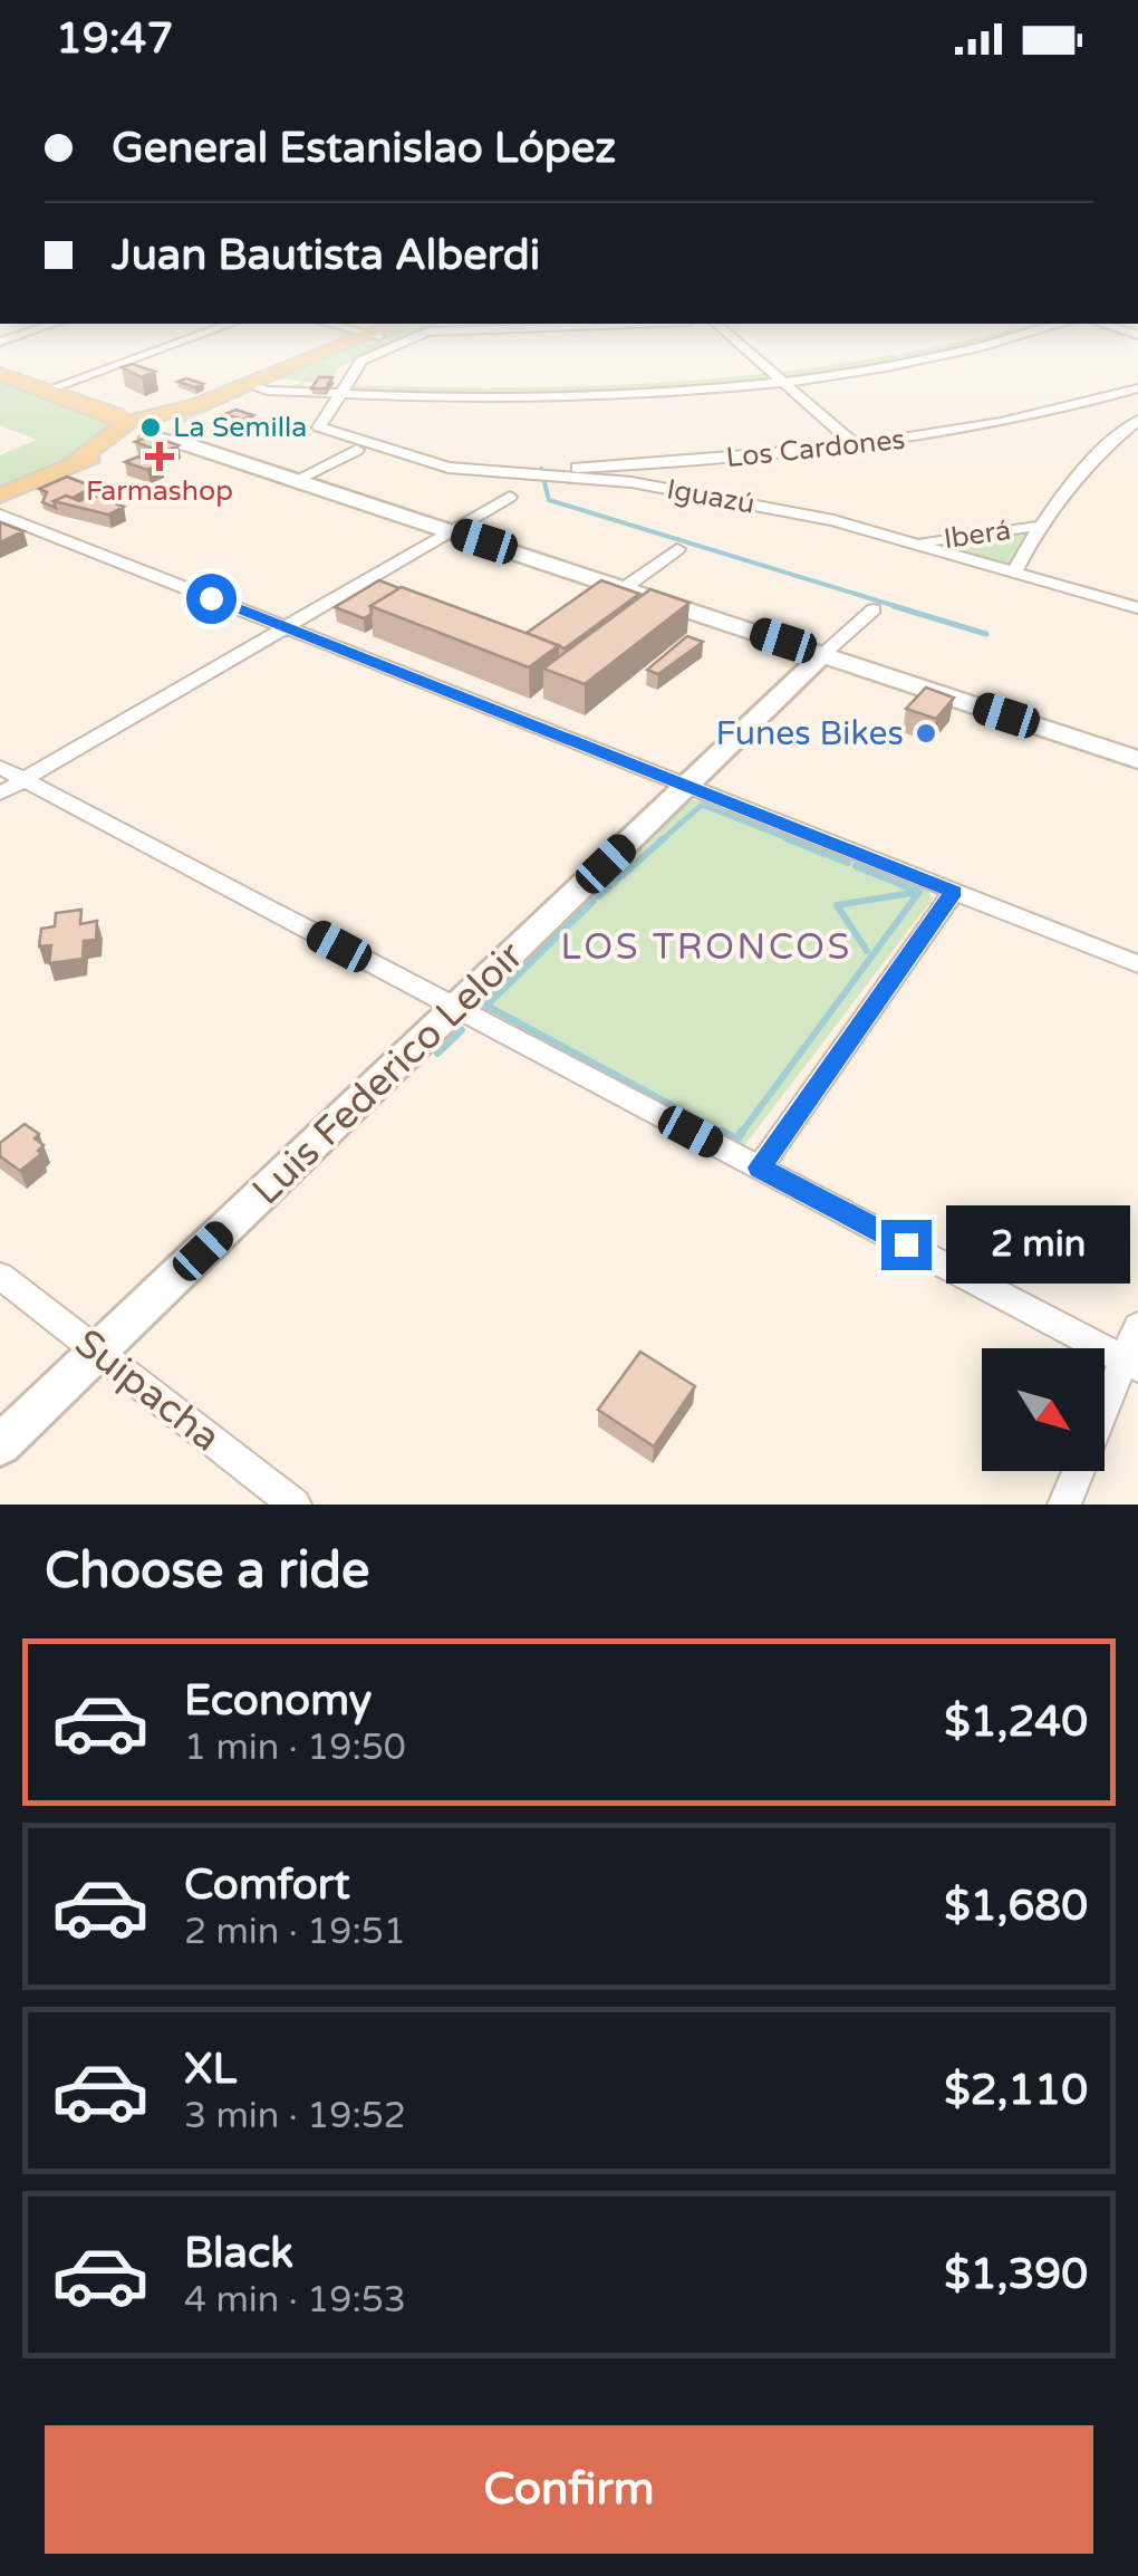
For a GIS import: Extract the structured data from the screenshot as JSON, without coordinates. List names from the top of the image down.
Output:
{
  "streets": {
    "street": [
      "Los Cardones",
      "Iguazú",
      "Iberá",
      "Luis Federico Leloir",
      "Suipacha"
    ]
  },
  "crossings": [
    ["Los Cardones", "Iguazú"],
    ["Iguazú", "Iberá"],
    ["Luis Federico Leloir", "Suipacha"]
  ],
  "districts": ["LOS TRONCOS"],
  "places": {
    "other": ["La Semilla", "Funes Bikes"],
    "health": ["Farmashop"]
  },
  "north": "bottom right",
  "page": {
    "status": "19:47",
    "banner": ["General Estanislao López", "Juan Bautista Alberdi"],
    "bubble": "2 min",
    "heading": "Choose a ride",
    "list": [
      {
        "name": "Economy",
        "note": "1 min · 19:50",
        "value": "$1,240"
      },
      {
        "name": "Comfort",
        "note": "2 min · 19:51",
        "value": "$1,680"
      },
      {
        "name": "XL",
        "note": "3 min · 19:52",
        "value": "$2,110"
      },
      {
        "name": "Black",
        "note": "4 min · 19:53",
        "value": "$1,390"
      }
    ],
    "buttons": "Confirm"
  }
}
